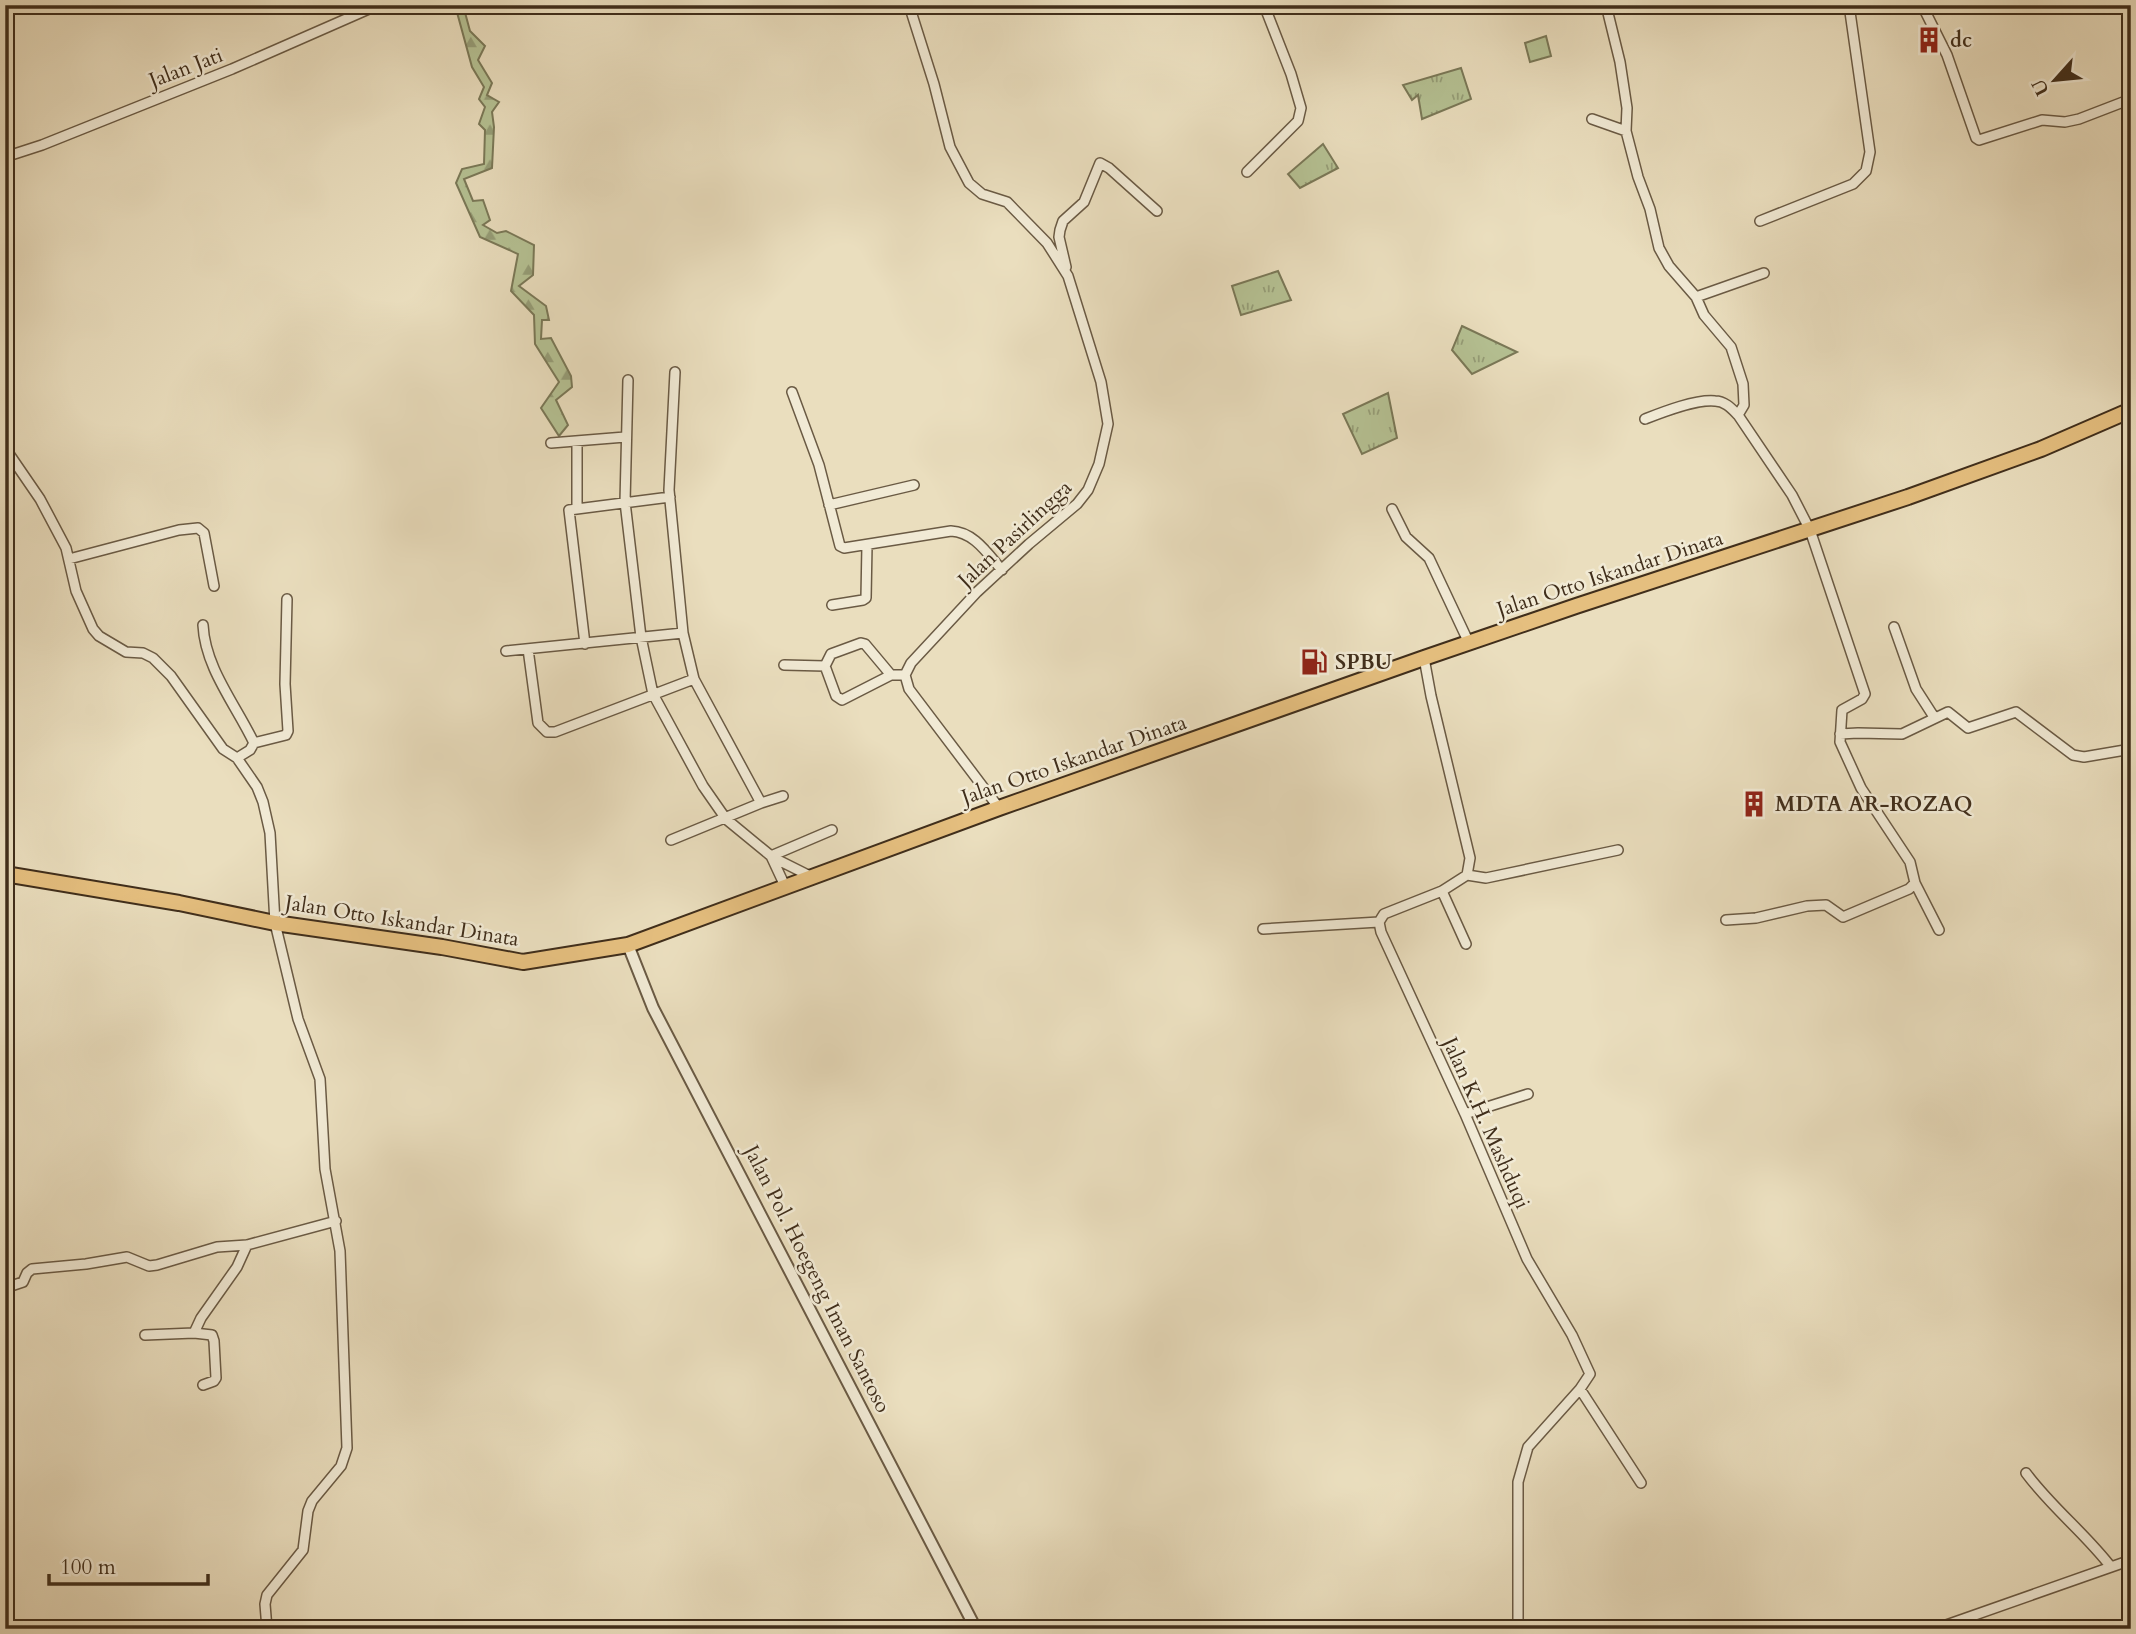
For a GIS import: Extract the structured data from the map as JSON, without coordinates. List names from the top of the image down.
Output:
{
  "streets": {
    "main road": ["Jalan Otto Iskandar Dinata"],
    "street": [
      "Jalan Jati",
      "Jalan Pasirlingga",
      "Jalan K.H. Mashduqi",
      "Jalan Pol. Hoegeng Iman Santoso"
    ]
  },
  "crossings": [
    ["Jalan Otto Iskandar Dinata", "Jalan Pol. Hoegeng Iman Santoso"]
  ],
  "places": {
    "building": ["dc", "MDTA AR-ROZAQ"],
    "fuel station": ["SPBU"]
  },
  "scale_bar": "100 m",
  "north": "bottom left"
}
